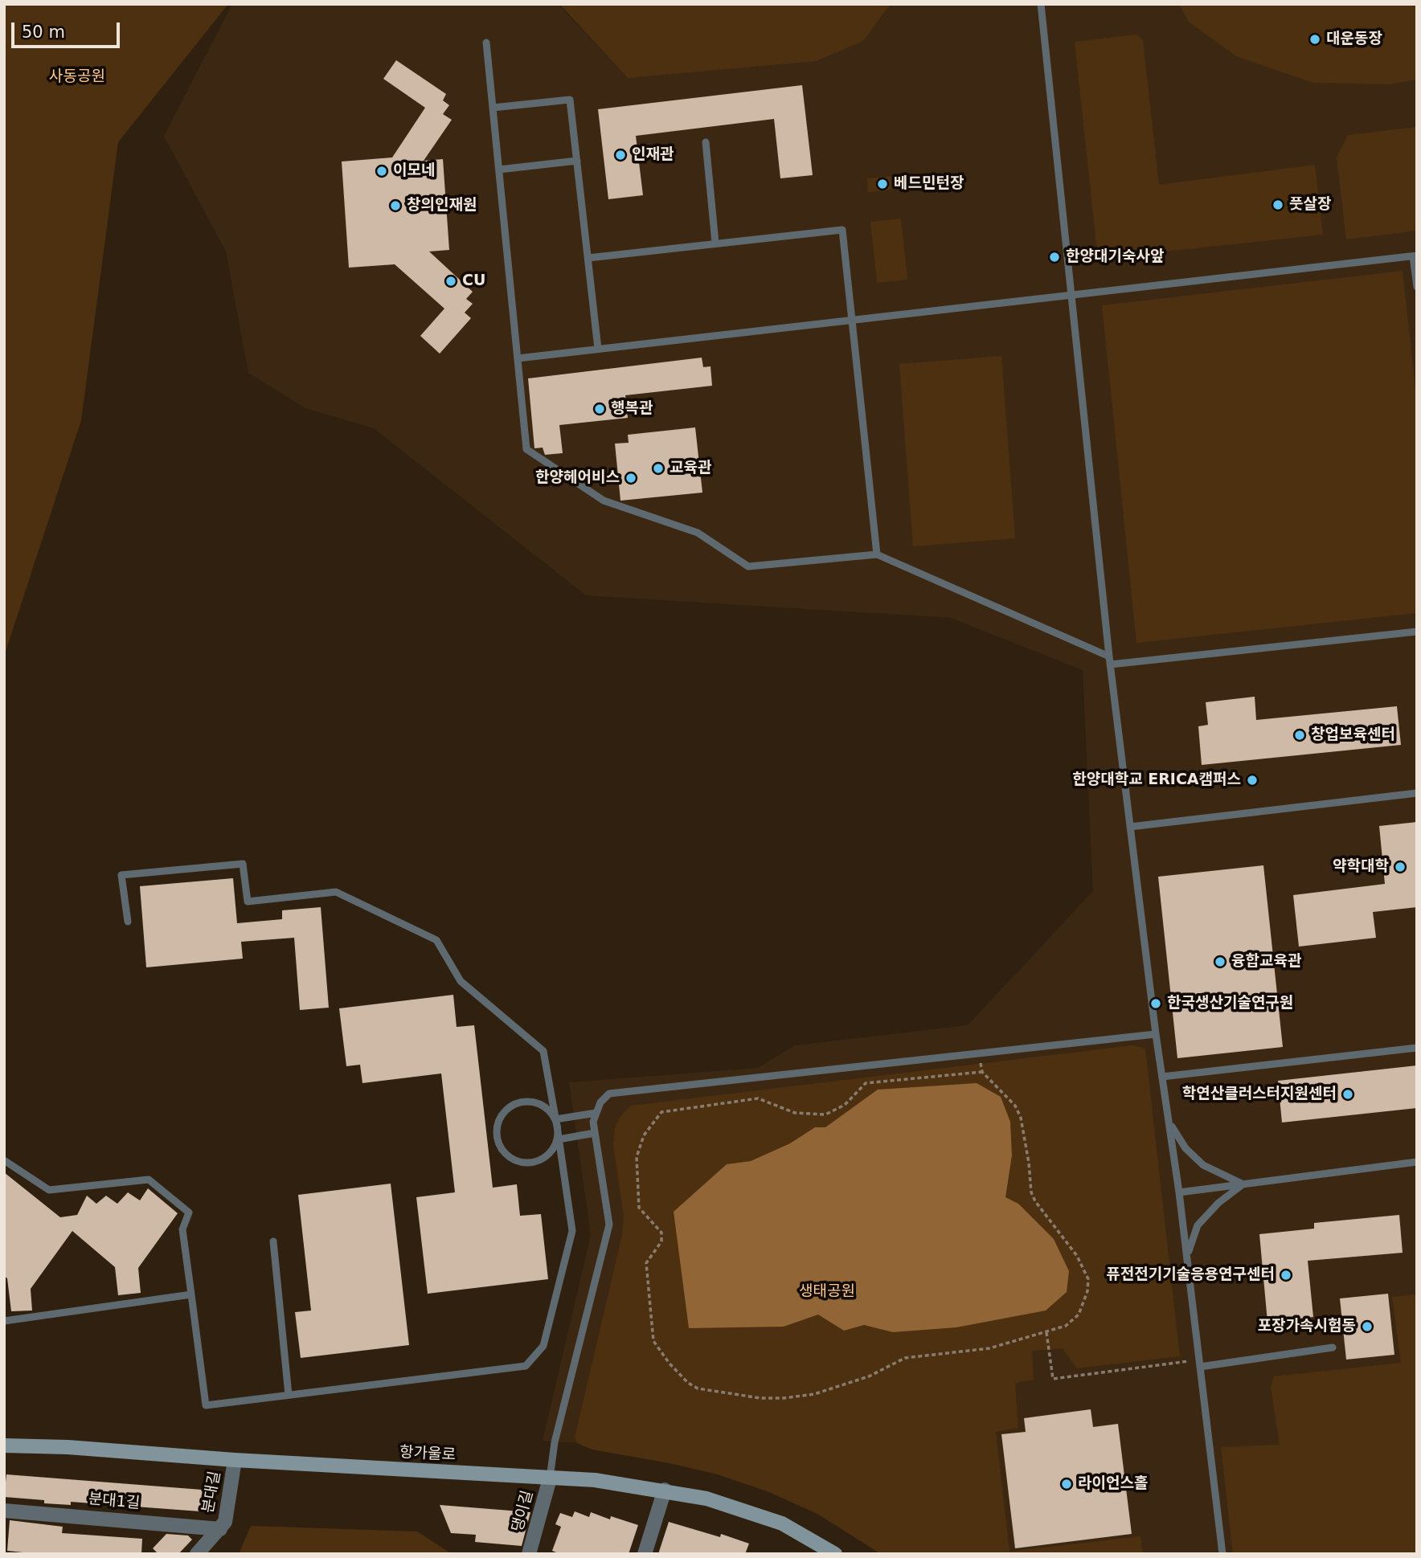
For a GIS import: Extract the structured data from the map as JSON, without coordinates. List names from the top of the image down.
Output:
{
  "streets": {
    "main road": ["항가울로"],
    "street": ["분대길", "분대1길", "댕이길"]
  },
  "crossings": [
    ["항가울로", "분대길"],
    ["항가울로", "댕이길"],
    ["분대길", "분대1길"]
  ],
  "parks": ["사동공원", "생태공원"],
  "places": [
    "대운동장",
    "인재관",
    "이모네",
    "베드민턴장",
    "풋살장",
    "창의인재원",
    "한양대기숙사앞",
    "CU",
    "행복관",
    "교육관",
    "한양헤어비스",
    "창업보육센터",
    "한양대학교 ERICA캠퍼스",
    "약학대학",
    "융합교육관",
    "한국생산기술연구원",
    "학연산클러스터지원센터",
    "퓨전전기기술응용연구센터",
    "포장가속시험동",
    "라이언스홀"
  ],
  "scale_bar": "50 m"
}
